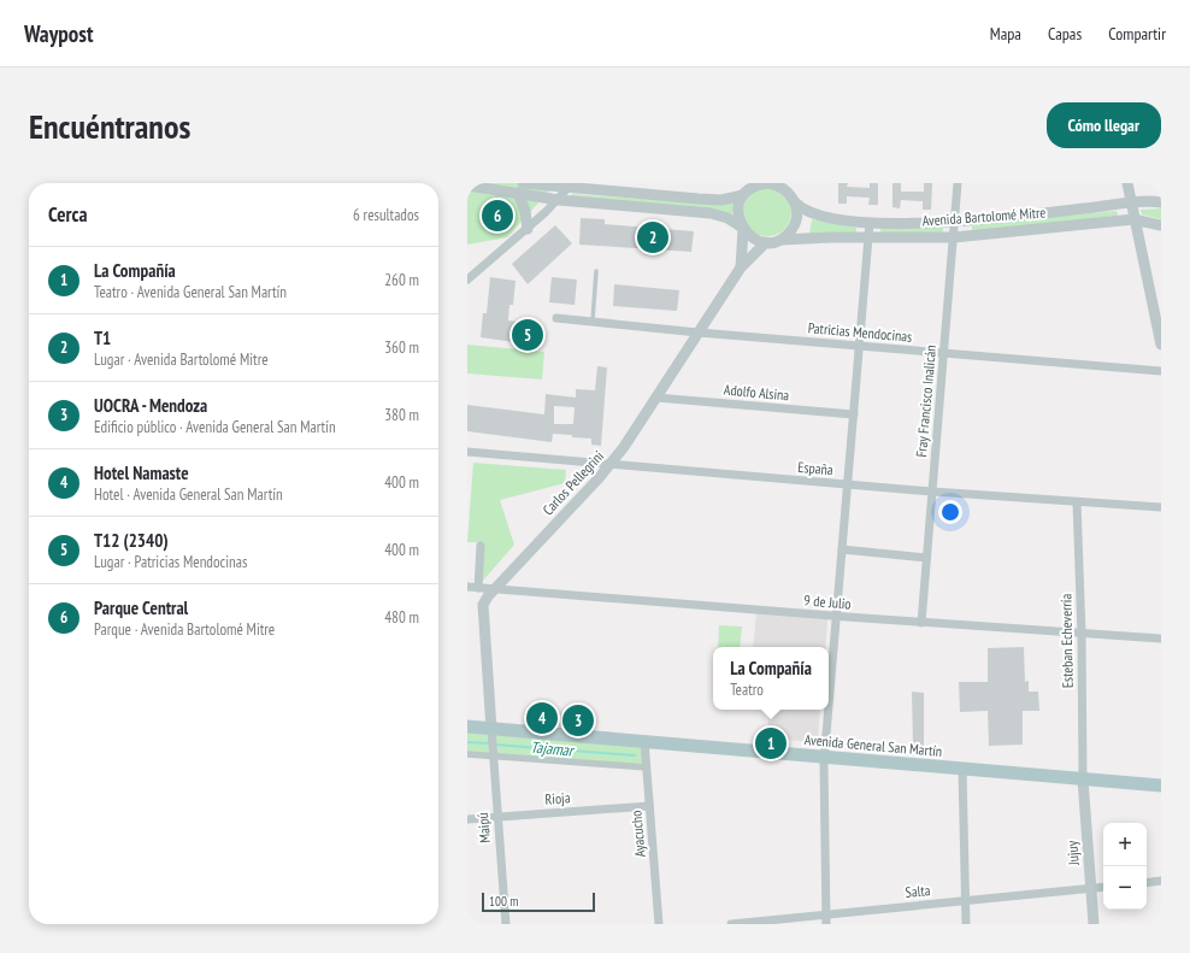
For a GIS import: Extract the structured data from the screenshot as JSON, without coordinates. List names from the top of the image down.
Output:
{
  "streets": {
    "main road": ["Avenida General San Martín"],
    "street": [
      "Avenida Bartolomé Mitre",
      "Patricias Mendocinas",
      "Adolfo Alsina",
      "Fray Francisco Inalicán",
      "España",
      "Carlos Pellegrini",
      "9 de Julio",
      "Esteban Echeverría",
      "Rioja",
      "Maipú",
      "Ayacucho",
      "Jujuy",
      "Salta"
    ]
  },
  "crossings": [
    ["Avenida Bartolomé Mitre", "Fray Francisco Inalicán"],
    ["Avenida Bartolomé Mitre", "Carlos Pellegrini"],
    ["Patricias Mendocinas", "Fray Francisco Inalicán"],
    ["Patricias Mendocinas", "Carlos Pellegrini"],
    ["Adolfo Alsina", "Carlos Pellegrini"],
    ["Fray Francisco Inalicán", "España"],
    ["Fray Francisco Inalicán", "9 de Julio"],
    ["España", "Carlos Pellegrini"],
    ["España", "Esteban Echeverría"],
    ["Carlos Pellegrini", "9 de Julio"],
    ["Carlos Pellegrini", "Avenida General San Martín"],
    ["Carlos Pellegrini", "Maipú"],
    ["9 de Julio", "Esteban Echeverría"],
    ["Esteban Echeverría", "Avenida General San Martín"],
    ["Esteban Echeverría", "Jujuy"],
    ["Avenida General San Martín", "Maipú"],
    ["Avenida General San Martín", "Ayacucho"],
    ["Avenida General San Martín", "Jujuy"],
    ["Rioja", "Maipú"],
    ["Rioja", "Ayacucho"],
    ["Jujuy", "Salta"]
  ],
  "water": ["Tajamar"],
  "scale_bar": "100 m",
  "page": {
    "header": "Waypost",
    "nav": ["Mapa", "Capas", "Compartir"],
    "buttons": "Cómo llegar",
    "title": "Encuéntranos",
    "heading": ["Cerca", "6 resultados"],
    "pins": [
      "6",
      "2",
      "5",
      "4",
      "3",
      "1"
    ],
    "list": [
      {
        "mark": "1",
        "name": "La Compañía",
        "note": "Teatro · Avenida General San Martín",
        "value": "260 m"
      },
      {
        "mark": "2",
        "name": "T1",
        "note": "Lugar · Avenida Bartolomé Mitre",
        "value": "360 m"
      },
      {
        "mark": "3",
        "name": "UOCRA - Mendoza",
        "note": "Edificio público · Avenida General San Martín",
        "value": "380 m"
      },
      {
        "mark": "4",
        "name": "Hotel Namaste",
        "note": "Hotel · Avenida General San Martín",
        "value": "400 m"
      },
      {
        "mark": "5",
        "name": "T12 (2340)",
        "note": "Lugar · Patricias Mendocinas",
        "value": "400 m"
      },
      {
        "mark": "6",
        "name": "Parque Central",
        "note": "Parque · Avenida Bartolomé Mitre",
        "value": "480 m"
      }
    ],
    "popup": ["La Compañía", "Teatro"],
    "map_buttons": ["+", "−"],
    "scale": "100 m"
  }
}
